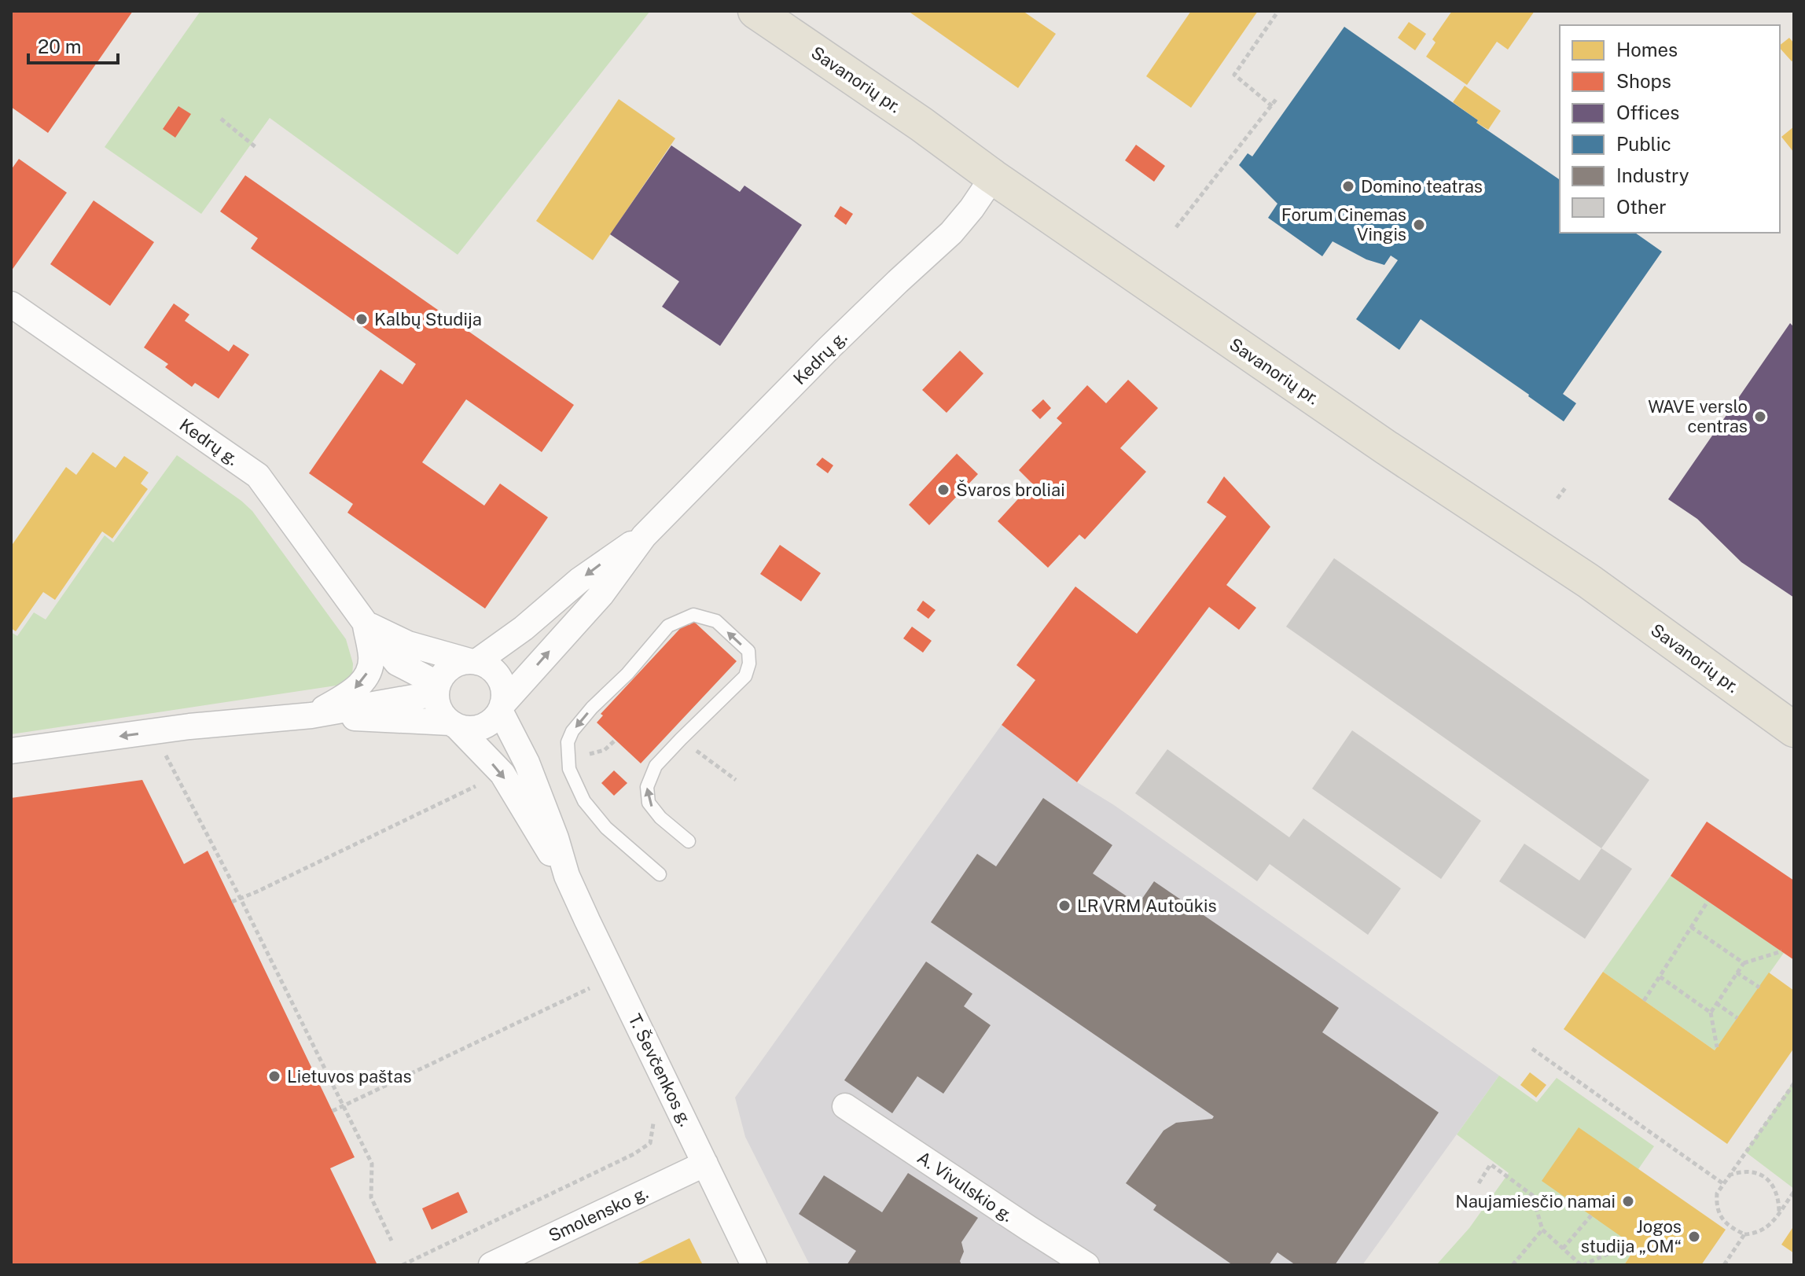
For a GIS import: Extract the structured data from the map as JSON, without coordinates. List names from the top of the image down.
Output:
{
  "streets": {
    "main road": ["Savanorių pr."],
    "street": [
      "Kedrų g.",
      "T. Ševčenkos g.",
      "A. Vivulskio g.",
      "Smolensko g."
    ]
  },
  "crossings": [
    ["Savanorių pr.", "Kedrų g."],
    ["Kedrų g.", "T. Ševčenkos g."],
    ["T. Ševčenkos g.", "Smolensko g."]
  ],
  "places": [
    "Domino teatras",
    "Forum Cinemas Vingis",
    "Kalbų Studija",
    "WAVE verslo centras",
    "Švaros broliai",
    "LR VRM Autoūkis",
    "Lietuvos paštas",
    "Naujamiesčio namai",
    "Jogos studija „OM“"
  ],
  "legend": [
    "Homes",
    "Shops",
    "Offices",
    "Public",
    "Industry",
    "Other"
  ],
  "scale_bar": "20 m"
}
